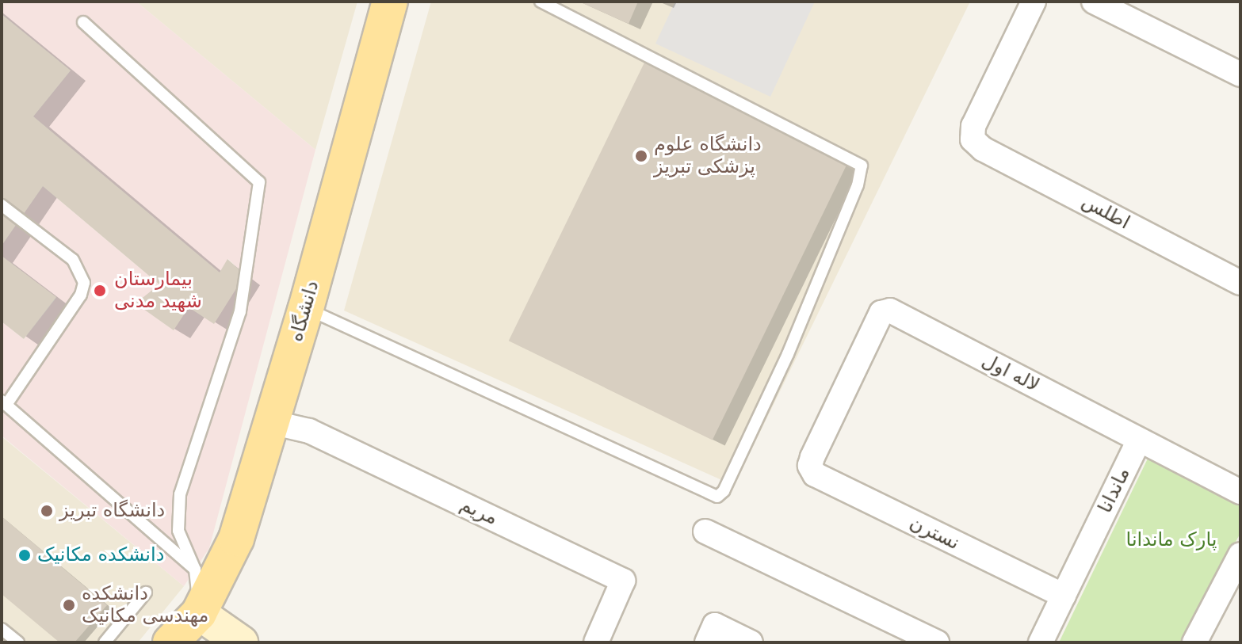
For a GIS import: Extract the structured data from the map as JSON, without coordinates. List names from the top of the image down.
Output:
{
  "streets": {
    "main road": ["دانشگاه"],
    "street": [
      "اطلس",
      "لاله اول",
      "ماندانا",
      "مریم",
      "نسترن"
    ]
  },
  "crossings": [
    ["دانشگاه", "مریم"],
    ["لاله اول", "ماندانا"],
    ["لاله اول", "نسترن"],
    ["ماندانا", "نسترن"]
  ],
  "parks": ["پارک ماندانا"],
  "places": [
    "دانشگاه علوم پزشکی تبریز",
    "بیمارستان شهید مدنی",
    "دانشگاه تبریز",
    "دانشکده مکانیک",
    "دانشکده مهندسی مکانیک"
  ]
}
